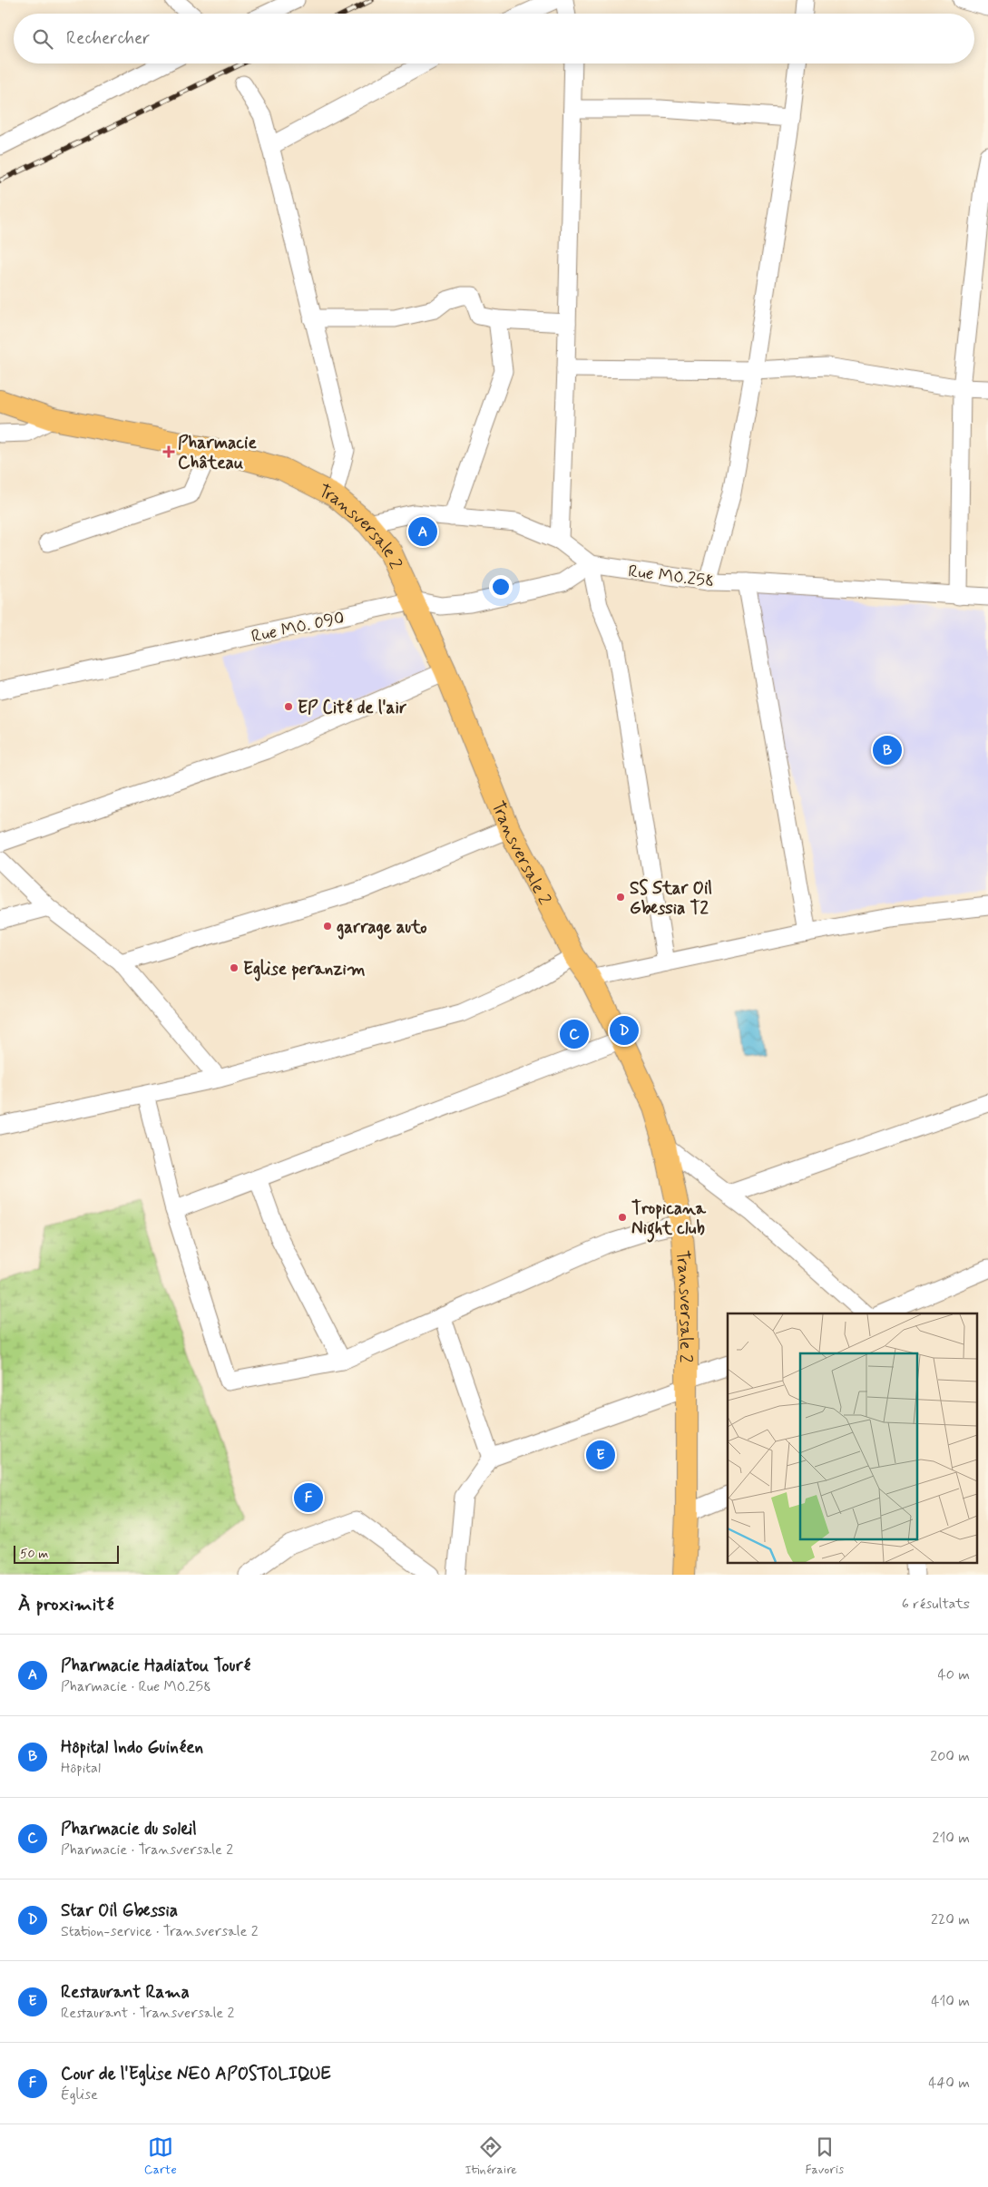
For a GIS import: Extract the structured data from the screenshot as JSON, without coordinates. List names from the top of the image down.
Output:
{
  "streets": {
    "main road": ["Transversale 2"],
    "street": ["Rue MO.258", "Rue MO. 090"]
  },
  "crossings": [
    ["Transversale 2", "Rue MO.258"],
    ["Transversale 2", "Rue MO. 090"],
    ["Rue MO.258", "Rue MO. 090"]
  ],
  "places": {
    "health": ["Pharmacie Château"],
    "other": [
      "EP Cité de l'air",
      "SS Star Oil Gbessia T2",
      "garrage auto",
      "Eglise peranzim",
      "Tropicana Night club"
    ]
  },
  "scale_bar": "50 m",
  "page": {
    "search": "Rechercher",
    "pins": [
      "A",
      "B",
      "D",
      "C",
      "E",
      "F"
    ],
    "scale": "50 m",
    "heading": ["À proximité", "6 résultats"],
    "list": [
      {
        "mark": "A",
        "name": "Pharmacie Hadiatou Touré",
        "note": "Pharmacie · Rue MO.258",
        "value": "40 m"
      },
      {
        "mark": "B",
        "name": "Hôpital Indo Guinéen",
        "note": "Hôpital",
        "value": "200 m"
      },
      {
        "mark": "C",
        "name": "Pharmacie du soleil",
        "note": "Pharmacie · Transversale 2",
        "value": "210 m"
      },
      {
        "mark": "D",
        "name": "Star Oil Gbessia",
        "note": "Station-service · Transversale 2",
        "value": "220 m"
      },
      {
        "mark": "E",
        "name": "Restaurant Rama",
        "note": "Restaurant · Transversale 2",
        "value": "410 m"
      },
      {
        "mark": "F",
        "name": "Cour de l'Eglise NEO APOSTOLIQUE",
        "note": "Église",
        "value": "440 m"
      }
    ],
    "nav": ["Carte", "Itinéraire", "Favoris"]
  }
}
